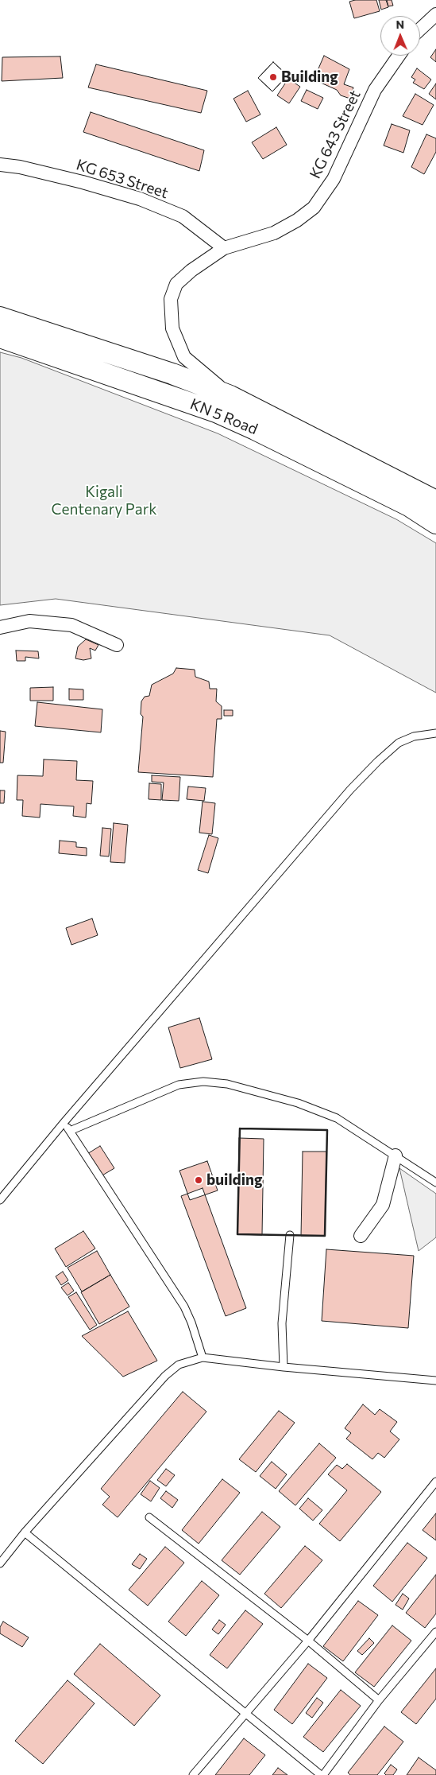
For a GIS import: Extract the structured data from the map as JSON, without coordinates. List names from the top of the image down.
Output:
{
  "streets": {
    "main road": ["KN 5 Road"],
    "street": ["KG 643 Street", "KG 653 Street"]
  },
  "crossings": [
    ["KG 643 Street", "KG 653 Street"],
    ["KG 643 Street", "KN 5 Road"]
  ],
  "parks": ["Kigali Centenary Park"],
  "places": ["Building", "building"],
  "north": "top"
}
